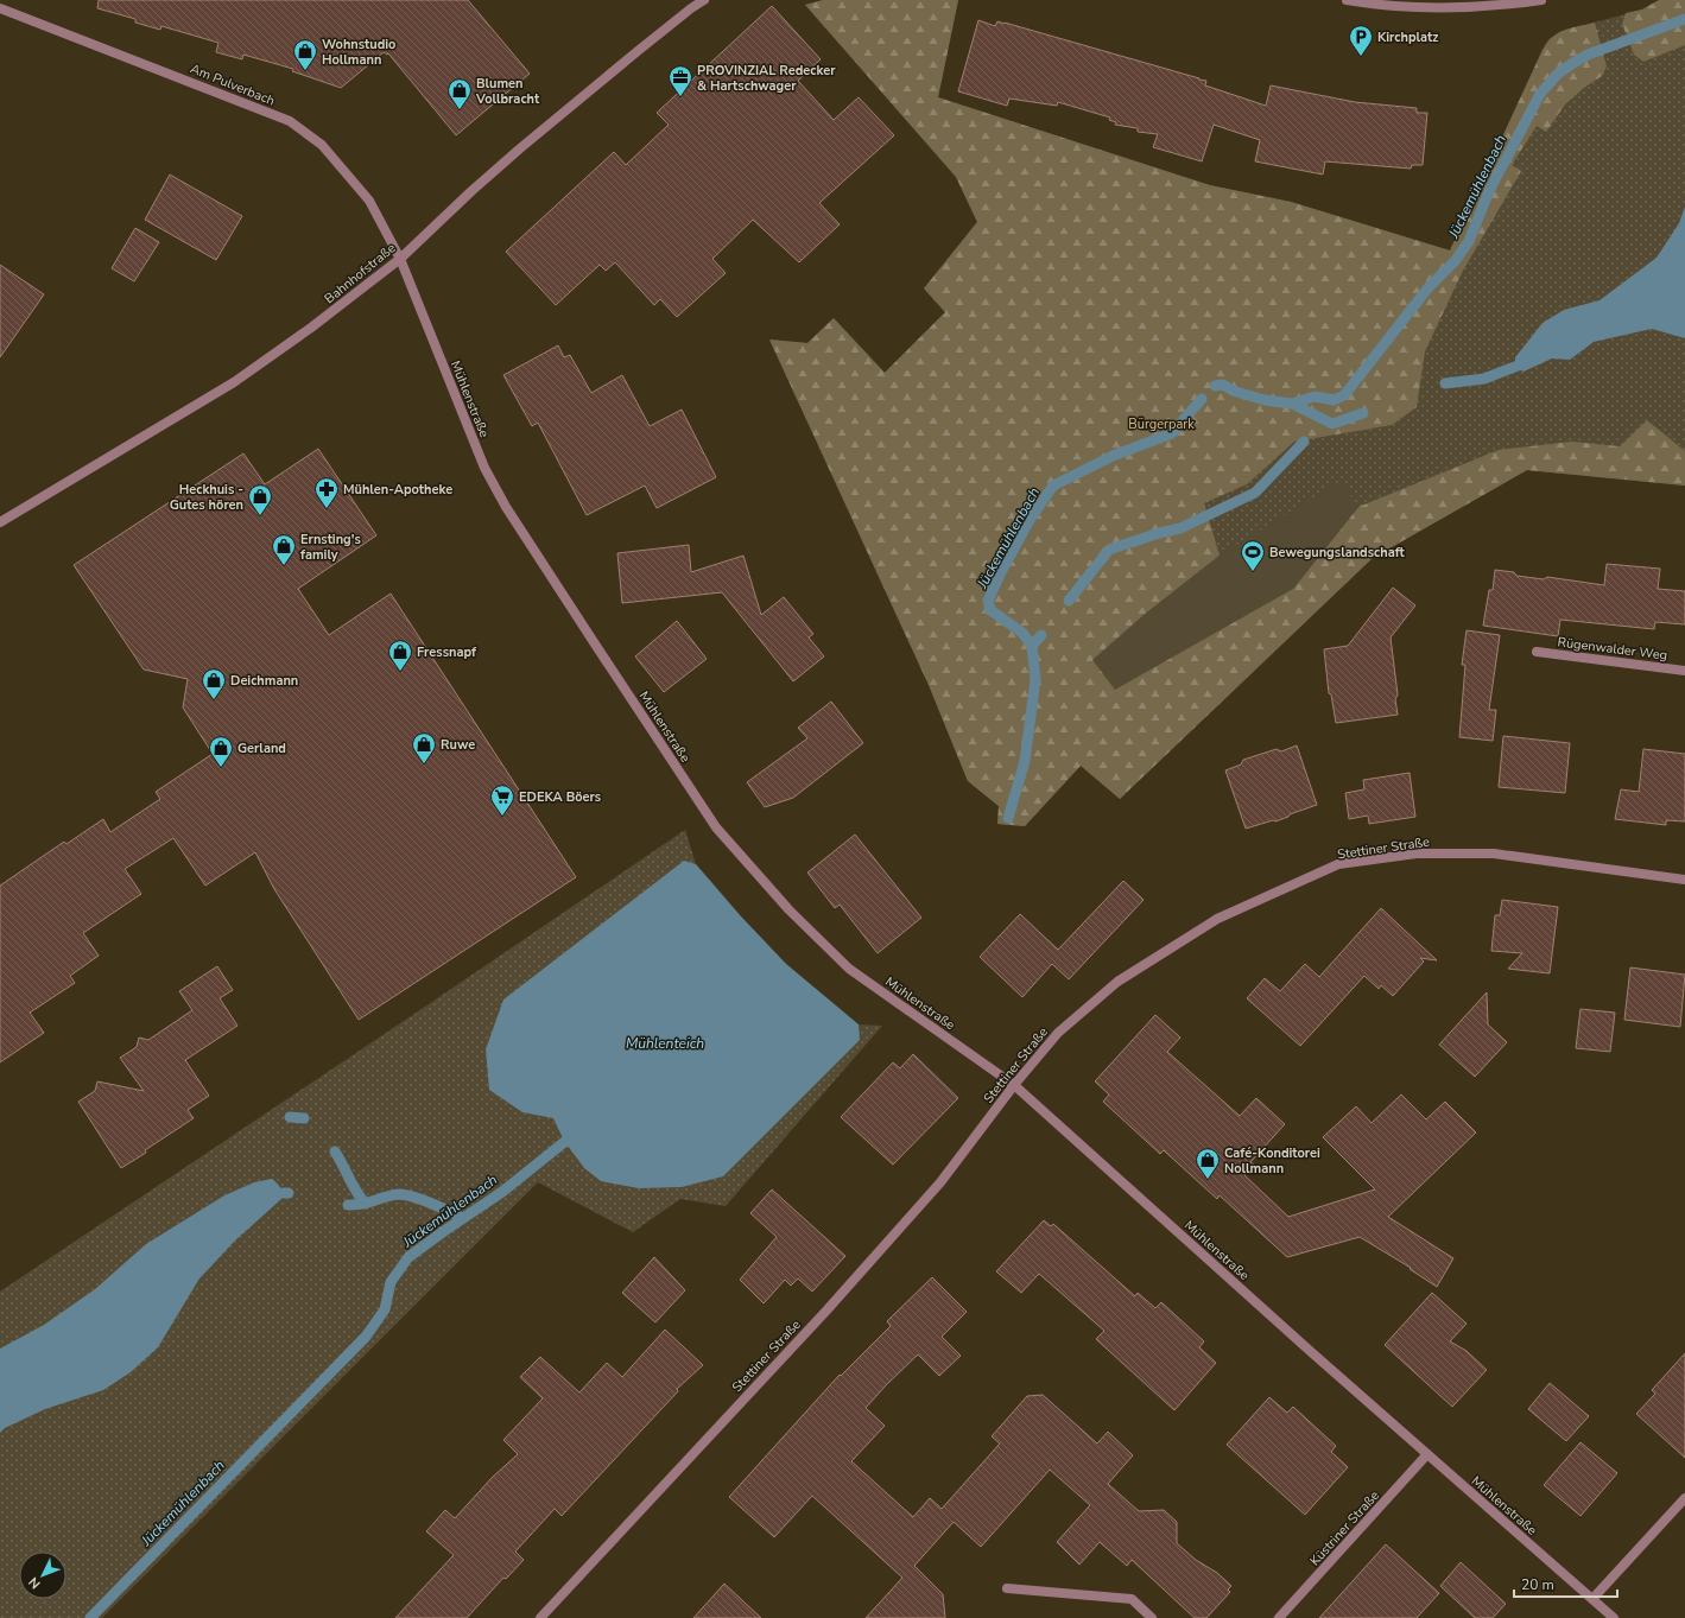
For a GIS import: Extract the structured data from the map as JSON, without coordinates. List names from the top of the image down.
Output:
{
  "streets": {
    "street": [
      "Am Pulverbach",
      "Bahnhofstraße",
      "Mühlenstraße",
      "Rügenwalder Weg",
      "Stettiner Straße",
      "Küstriner Straße"
    ]
  },
  "crossings": [
    ["Am Pulverbach", "Bahnhofstraße"],
    ["Am Pulverbach", "Mühlenstraße"],
    ["Bahnhofstraße", "Mühlenstraße"],
    ["Mühlenstraße", "Stettiner Straße"],
    ["Mühlenstraße", "Küstriner Straße"]
  ],
  "water": ["Jückemühlenbach", "Mühlenteich"],
  "parks": ["Bürgerpark"],
  "places": {
    "parking": ["Kirchplatz"],
    "shop": [
      "Wohnstudio Hollmann",
      "Blumen Vollbracht",
      "Heckhuis - Gutes hören",
      "Ernsting's family",
      "Fressnapf",
      "Deichmann",
      "Ruwe",
      "Gerland",
      "Café-Konditorei Nollmann"
    ],
    "office": ["PROVINZIAL Redecker & Hartschwager"],
    "pharmacy": ["Mühlen-Apotheke"],
    "sports": ["Bewegungslandschaft"],
    "supermarket": ["EDEKA Böers"]
  },
  "scale_bar": "20 m",
  "north": "bottom left"
}
